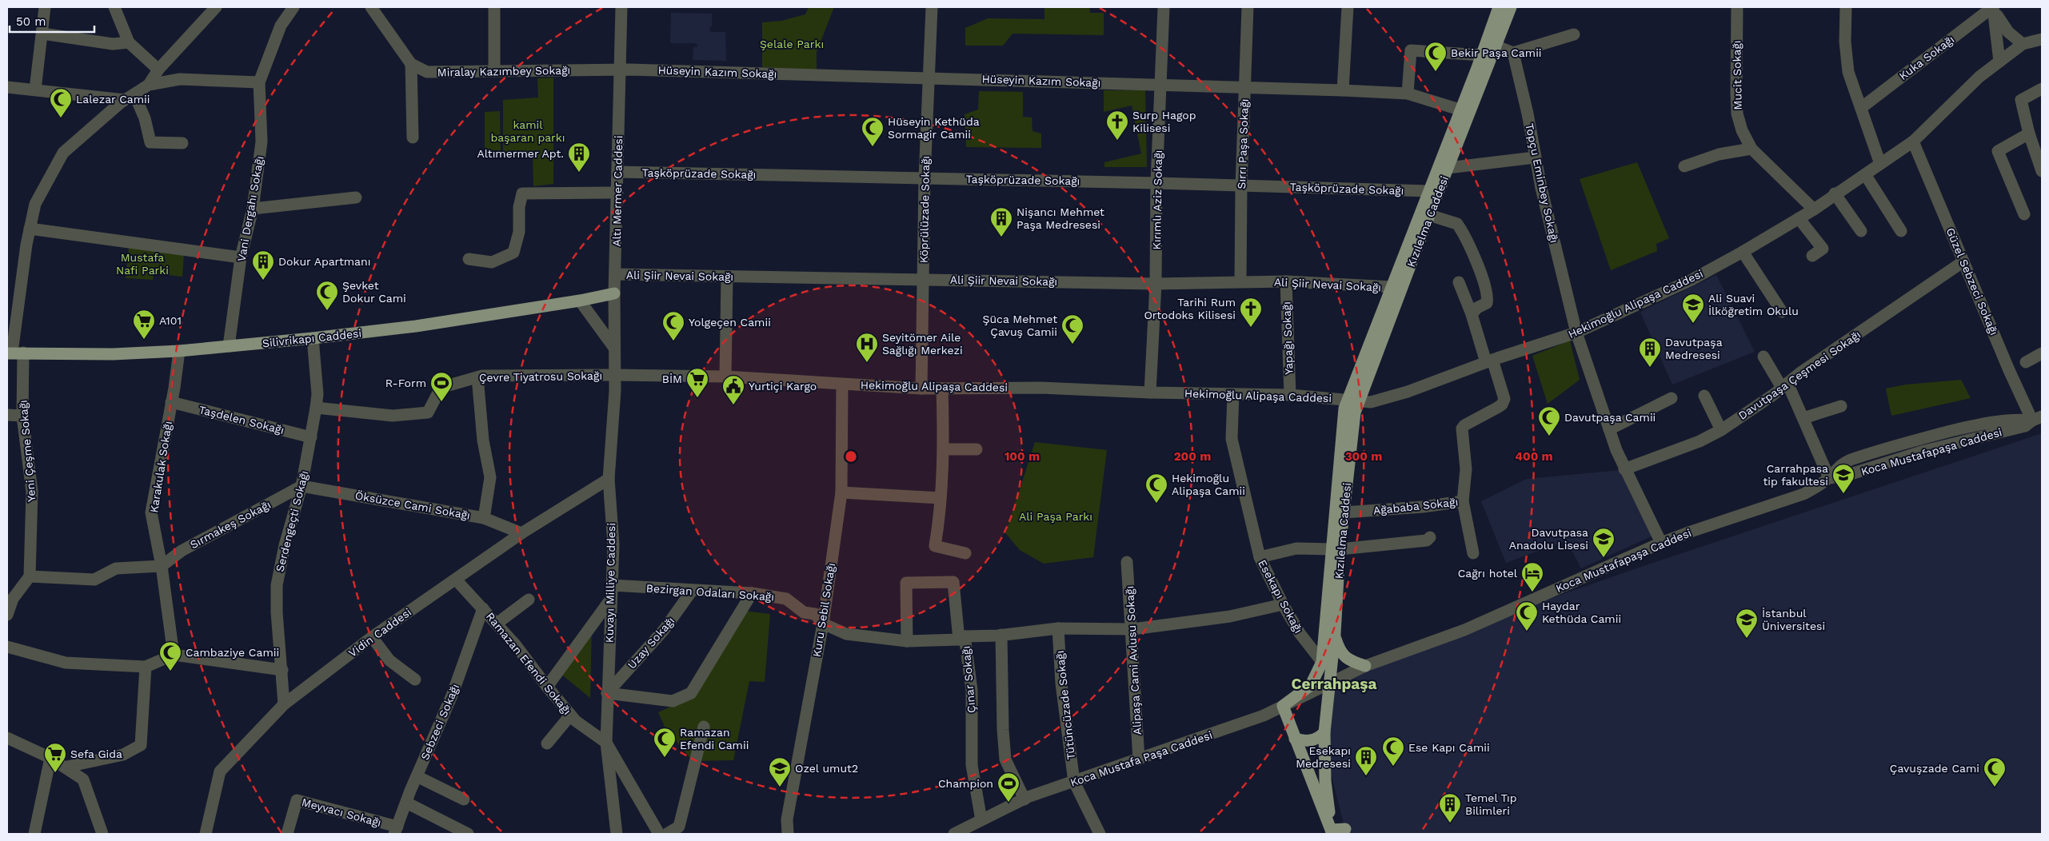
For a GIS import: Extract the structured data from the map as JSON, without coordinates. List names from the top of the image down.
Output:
{
  "streets": {
    "main road": ["Kızılelma Caddesi", "Silivrikapı Caddesi"],
    "street": [
      "Kuka Sokağı",
      "Miralay Kazımbey Sokağı",
      "Hüseyin Kazım Sokağı",
      "Mucit Sokağı",
      "Sırrı Paşa Sokağı",
      "Taşköprüzade Sokağı",
      "Topçu Eminbey Sokağı",
      "Altı Mermer Caddesi",
      "Kırımlı Aziz Sokağı",
      "Vani Dergahı Sokağı",
      "Köprülüzade Sokağı",
      "Ali Şiir Nevai Sokağı",
      "Güzel Sebzeci Sokağı",
      "Hekimoğlu Alipaşa Caddesi",
      "Yapağı Sokağı",
      "Davutpaşa Çeşmesi Sokağı",
      "Çevre Tiyatrosu Sokağı",
      "Taşdelen Sokağı",
      "Yeni Çeşme Sokağı",
      "Koca Mustafapaşa Caddesi",
      "Karakulak Sokağı",
      "Öksüzce Cami Sokağı",
      "Ağababa Sokağı",
      "Serdengeçti Sokağı",
      "Sırmakeş Sokağı",
      "Kuvayı Milliye Caddesi",
      "Bezirgan Odaları Sokağı",
      "Esekapı Sokağı",
      "Kuru Sebil Sokağı",
      "Vidin Caddesi",
      "Uzay Sokağı",
      "Alipaşa Cami Avlusu Sokağı",
      "Ramazan Efendi Sokağı",
      "Çınar Sokağı",
      "Tütüncüzade Sokağı",
      "Sebzeci Sokağı",
      "Koca Mustafa Paşa Caddesi",
      "Meyvacı Sokağı"
    ]
  },
  "crossings": [
    ["Miralay Kazımbey Sokağı", "Hüseyin Kazım Sokağı"],
    ["Miralay Kazımbey Sokağı", "Altı Mermer Caddesi"],
    ["Hüseyin Kazım Sokağı", "Sırrı Paşa Sokağı"],
    ["Hüseyin Kazım Sokağı", "Altı Mermer Caddesi"],
    ["Hüseyin Kazım Sokağı", "Kırımlı Aziz Sokağı"],
    ["Hüseyin Kazım Sokağı", "Köprülüzade Sokağı"],
    ["Hüseyin Kazım Sokağı", "Kızılelma Caddesi"],
    ["Mucit Sokağı", "Hekimoğlu Alipaşa Caddesi"],
    ["Sırrı Paşa Sokağı", "Taşköprüzade Sokağı"],
    ["Sırrı Paşa Sokağı", "Ali Şiir Nevai Sokağı"],
    ["Taşköprüzade Sokağı", "Altı Mermer Caddesi"],
    ["Taşköprüzade Sokağı", "Kırımlı Aziz Sokağı"],
    ["Taşköprüzade Sokağı", "Köprülüzade Sokağı"],
    ["Taşköprüzade Sokağı", "Kızılelma Caddesi"],
    ["Topçu Eminbey Sokağı", "Hekimoğlu Alipaşa Caddesi"],
    ["Topçu Eminbey Sokağı", "Davutpaşa Çeşmesi Sokağı"],
    ["Topçu Eminbey Sokağı", "Koca Mustafapaşa Caddesi"],
    ["Altı Mermer Caddesi", "Ali Şiir Nevai Sokağı"],
    ["Altı Mermer Caddesi", "Hekimoğlu Alipaşa Caddesi"],
    ["Altı Mermer Caddesi", "Silivrikapı Caddesi"],
    ["Altı Mermer Caddesi", "Çevre Tiyatrosu Sokağı"],
    ["Altı Mermer Caddesi", "Kuvayı Milliye Caddesi"],
    ["Kırımlı Aziz Sokağı", "Ali Şiir Nevai Sokağı"],
    ["Kırımlı Aziz Sokağı", "Hekimoğlu Alipaşa Caddesi"],
    ["Vani Dergahı Sokağı", "Silivrikapı Caddesi"],
    ["Köprülüzade Sokağı", "Ali Şiir Nevai Sokağı"],
    ["Köprülüzade Sokağı", "Hekimoğlu Alipaşa Caddesi"],
    ["Kızılelma Caddesi", "Ali Şiir Nevai Sokağı"],
    ["Kızılelma Caddesi", "Hekimoğlu Alipaşa Caddesi"],
    ["Kızılelma Caddesi", "Koca Mustafapaşa Caddesi"],
    ["Kızılelma Caddesi", "Ağababa Sokağı"],
    ["Kızılelma Caddesi", "Esekapı Sokağı"],
    ["Kızılelma Caddesi", "Koca Mustafa Paşa Caddesi"],
    ["Ali Şiir Nevai Sokağı", "Yapağı Sokağı"],
    ["Güzel Sebzeci Sokağı", "Hekimoğlu Alipaşa Caddesi"],
    ["Güzel Sebzeci Sokağı", "Davutpaşa Çeşmesi Sokağı"],
    ["Güzel Sebzeci Sokağı", "Koca Mustafapaşa Caddesi"],
    ["Hekimoğlu Alipaşa Caddesi", "Yapağı Sokağı"],
    ["Hekimoğlu Alipaşa Caddesi", "Çevre Tiyatrosu Sokağı"],
    ["Hekimoğlu Alipaşa Caddesi", "Ağababa Sokağı"],
    ["Hekimoğlu Alipaşa Caddesi", "Kuvayı Milliye Caddesi"],
    ["Hekimoğlu Alipaşa Caddesi", "Esekapı Sokağı"],
    ["Hekimoğlu Alipaşa Caddesi", "Kuru Sebil Sokağı"],
    ["Silivrikapı Caddesi", "Yeni Çeşme Sokağı"],
    ["Silivrikapı Caddesi", "Karakulak Sokağı"],
    ["Silivrikapı Caddesi", "Serdengeçti Sokağı"],
    ["Çevre Tiyatrosu Sokağı", "Serdengeçti Sokağı"],
    ["Çevre Tiyatrosu Sokağı", "Kuvayı Milliye Caddesi"],
    ["Taşdelen Sokağı", "Karakulak Sokağı"],
    ["Taşdelen Sokağı", "Serdengeçti Sokağı"],
    ["Koca Mustafapaşa Caddesi", "Koca Mustafa Paşa Caddesi"],
    ["Karakulak Sokağı", "Sırmakeş Sokağı"],
    ["Öksüzce Cami Sokağı", "Serdengeçti Sokağı"],
    ["Öksüzce Cami Sokağı", "Sırmakeş Sokağı"],
    ["Öksüzce Cami Sokağı", "Vidin Caddesi"],
    ["Serdengeçti Sokağı", "Sırmakeş Sokağı"],
    ["Serdengeçti Sokağı", "Vidin Caddesi"],
    ["Kuvayı Milliye Caddesi", "Bezirgan Odaları Sokağı"],
    ["Kuvayı Milliye Caddesi", "Vidin Caddesi"],
    ["Kuvayı Milliye Caddesi", "Uzay Sokağı"],
    ["Kuvayı Milliye Caddesi", "Ramazan Efendi Sokağı"],
    ["Bezirgan Odaları Sokağı", "Kuru Sebil Sokağı"],
    ["Bezirgan Odaları Sokağı", "Uzay Sokağı"],
    ["Bezirgan Odaları Sokağı", "Çınar Sokağı"],
    ["Kuru Sebil Sokağı", "Çınar Sokağı"],
    ["Vidin Caddesi", "Ramazan Efendi Sokağı"],
    ["Alipaşa Cami Avlusu Sokağı", "Koca Mustafa Paşa Caddesi"],
    ["Ramazan Efendi Sokağı", "Sebzeci Sokağı"],
    ["Çınar Sokağı", "Koca Mustafa Paşa Caddesi"],
    ["Tütüncüzade Sokağı", "Koca Mustafa Paşa Caddesi"],
    ["Sebzeci Sokağı", "Meyvacı Sokağı"]
  ],
  "districts": ["Cerrahpaşa"],
  "parks": [
    "Şelale Parkı",
    "kamil başaran parkı",
    "Mustafa Nafi Parki",
    "Ali Paşa Parkı"
  ],
  "places": {
    "mosque": [
      "Bekir Paşa Camii",
      "Lalezar Camii",
      "Hüseyin Kethüda Sormagir Camii",
      "Şevket Dokur Cami",
      "Yolgeçen Camii",
      "Şüca Mehmet Çavuş Camii",
      "Davutpaşa Camii",
      "Hekimoğlu Alipaşa Camii",
      "Haydar Kethüda Camii",
      "Cambaziye Camii",
      "Ramazan Efendi Camii",
      "Ese Kapı Camii",
      "Çavuşzade Cami"
    ],
    "church": ["Surp Hagop Kilisesi", "Tarihi Rum Ortodoks Kilisesi"],
    "building": [
      "Altımermer Apt.",
      "Nişancı Mehmet Paşa Medresesi",
      "Dokur Apartmanı",
      "Davutpaşa Medresesi",
      "Esekapı Medresesi",
      "Temel Tıp Bilimleri"
    ],
    "school or university": [
      "Ali Suavi İlköğretim Okulu",
      "Carrahpasa tip fakultesi",
      "Davutpasa Anadolu Lisesi",
      "İstanbul Üniversitesi",
      "Ozel umut2"
    ],
    "supermarket": ["A101", "BİM", "Sefa Gida"],
    "hospital": ["Seyitömer Aile Sağlığı Merkezi"],
    "sports": ["R-Form", "Champion"],
    "public building": ["Yurtiçi Kargo"],
    "hotel": ["Cağrı hotel"]
  },
  "scale_bar": "50 m",
  "rings": [
    "100 m",
    "200 m",
    "300 m",
    "400 m"
  ]
}
